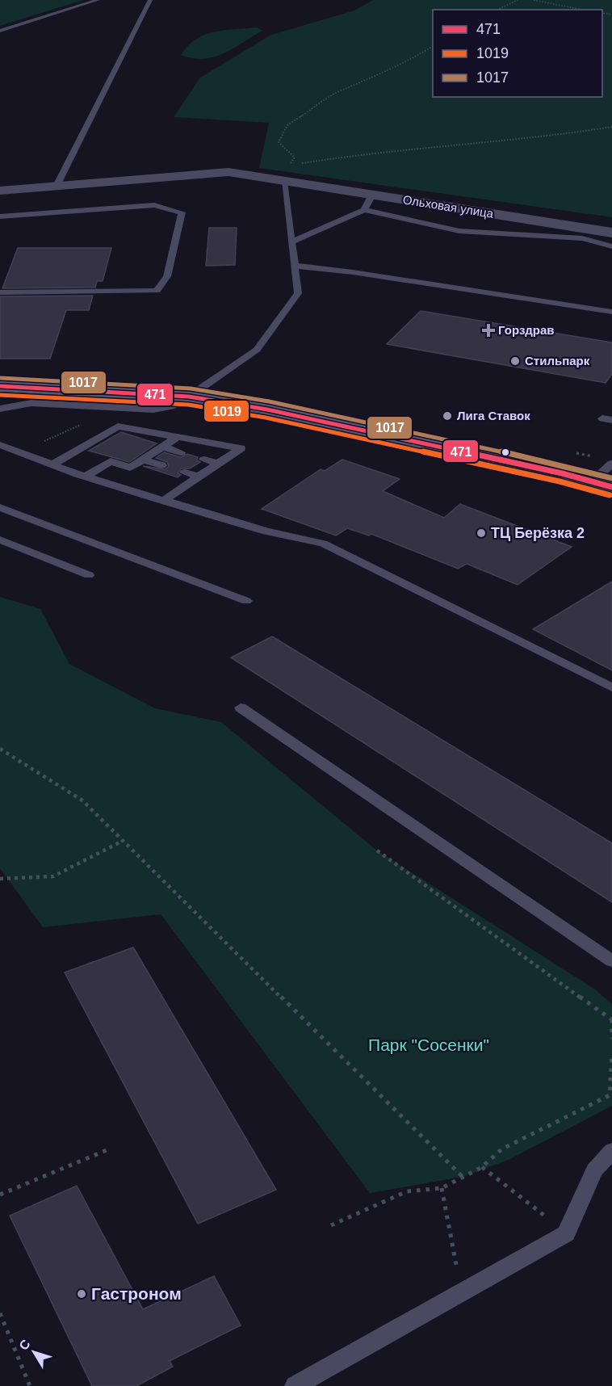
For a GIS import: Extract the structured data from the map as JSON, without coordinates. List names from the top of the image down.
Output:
{
  "streets": {
    "street": ["Ольховая улица"]
  },
  "parks": ["Парк \"Сосенки\""],
  "places": {
    "health": ["Горздрав"],
    "other": [
      "Стильпарк",
      "Лига Ставок",
      "ТЦ Берёзка 2",
      "Гастроном"
    ]
  },
  "lines": ["transit line 1017", "transit line 471", "transit line 1019"],
  "legend": ["471", "1019", "1017"],
  "north": "top left"
}
